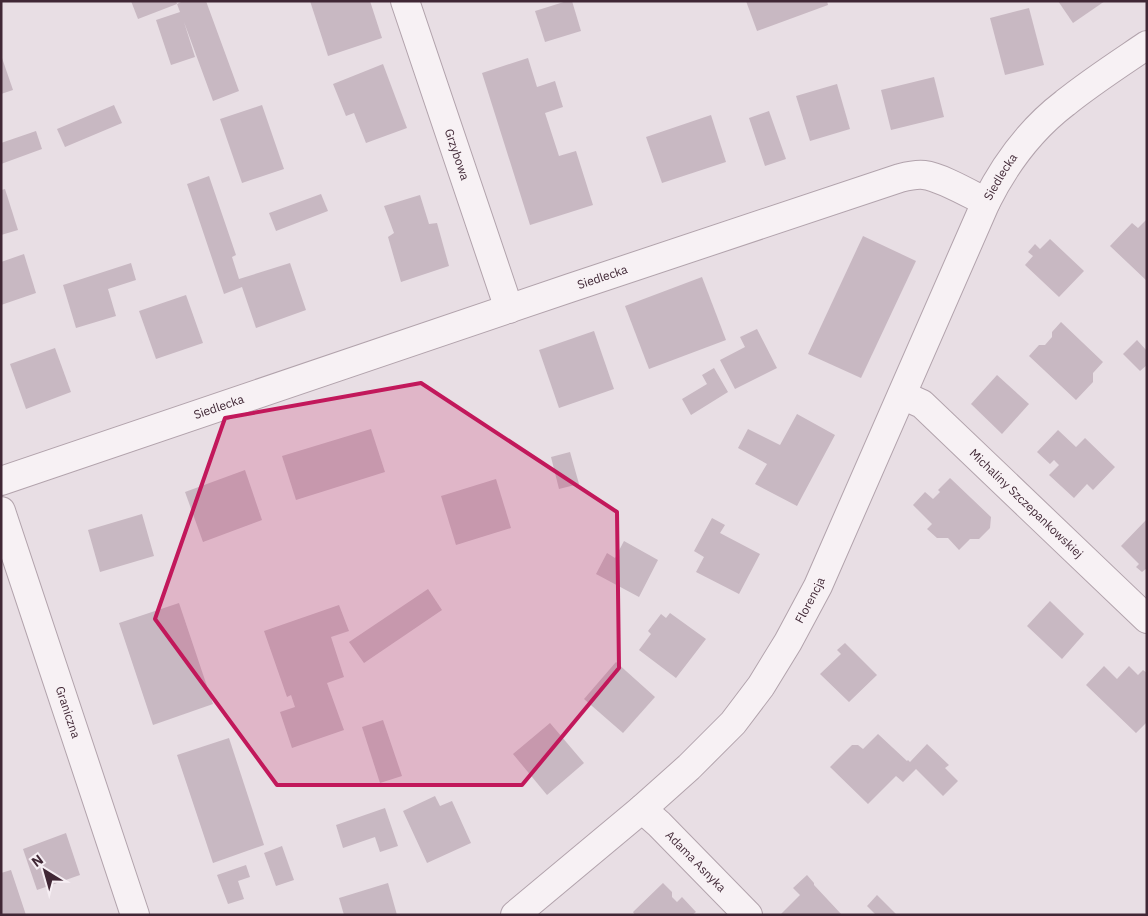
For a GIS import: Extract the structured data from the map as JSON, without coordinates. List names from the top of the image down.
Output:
{
  "streets": {
    "street": [
      "Grzybowa",
      "Siedlecka",
      "Michaliny Szczepankowskiej",
      "Florencja",
      "Graniczna",
      "Adama Asnyka"
    ]
  },
  "crossings": [
    ["Grzybowa", "Siedlecka"],
    ["Siedlecka", "Florencja"],
    ["Michaliny Szczepankowskiej", "Florencja"],
    ["Florencja", "Adama Asnyka"]
  ],
  "north": "top left"
}
